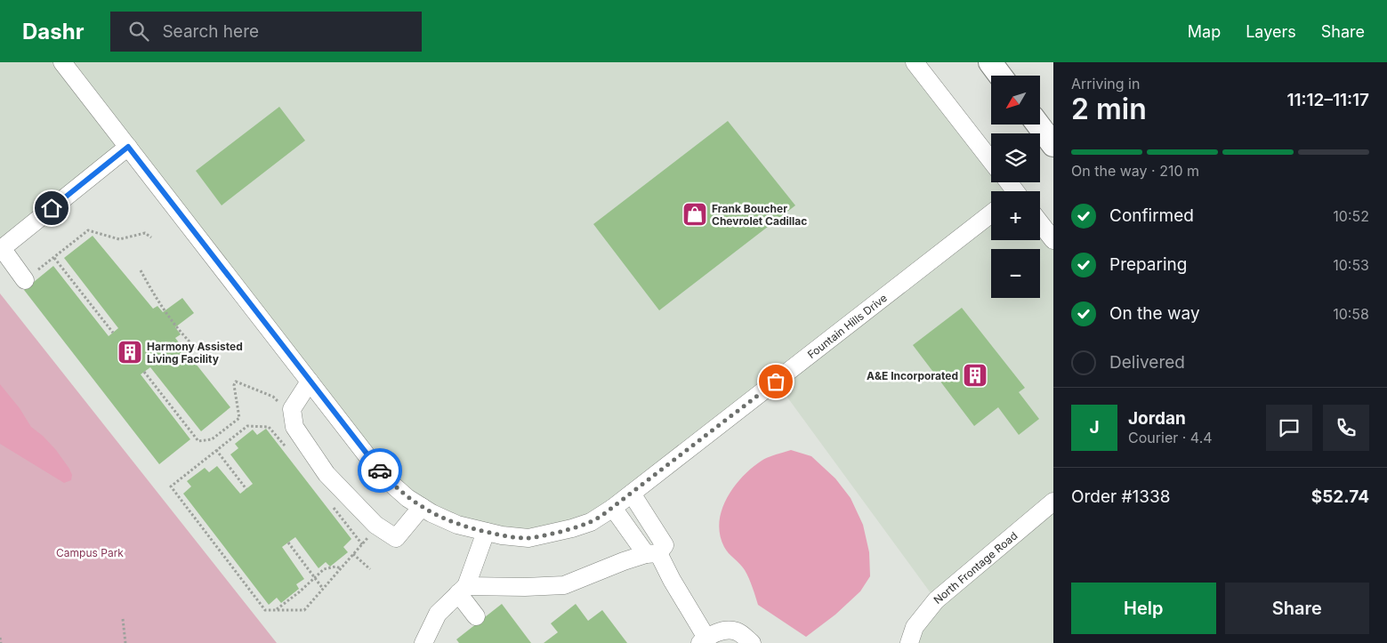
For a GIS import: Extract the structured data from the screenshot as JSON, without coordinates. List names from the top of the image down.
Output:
{
  "streets": {
    "street": ["Fountain Hills Drive", "North Frontage Road"]
  },
  "parks": ["Campus Park"],
  "places": {
    "shop": ["Frank Boucher Chevrolet Cadillac"],
    "building": ["Harmony Assisted Living Facility", "A&E Incorporated"]
  },
  "north": "bottom left",
  "page": {
    "header": "Dashr",
    "search": "Search here",
    "nav": ["Map", "Layers", "Share"],
    "heading": ["2 min", "Arriving in", "11:12–11:17"],
    "panel": [
      "Jordan",
      "Courier · 4.4",
      "Order #1338",
      "$52.74"
    ],
    "map_buttons": ["+", "−"],
    "bar": "On the way · 210 m",
    "list": [
      ["Confirmed", "10:52"],
      ["Preparing", "10:53"],
      ["On the way", "10:58"],
      "Delivered"
    ],
    "round": "J",
    "buttons": ["Help", "Share"]
  }
}
